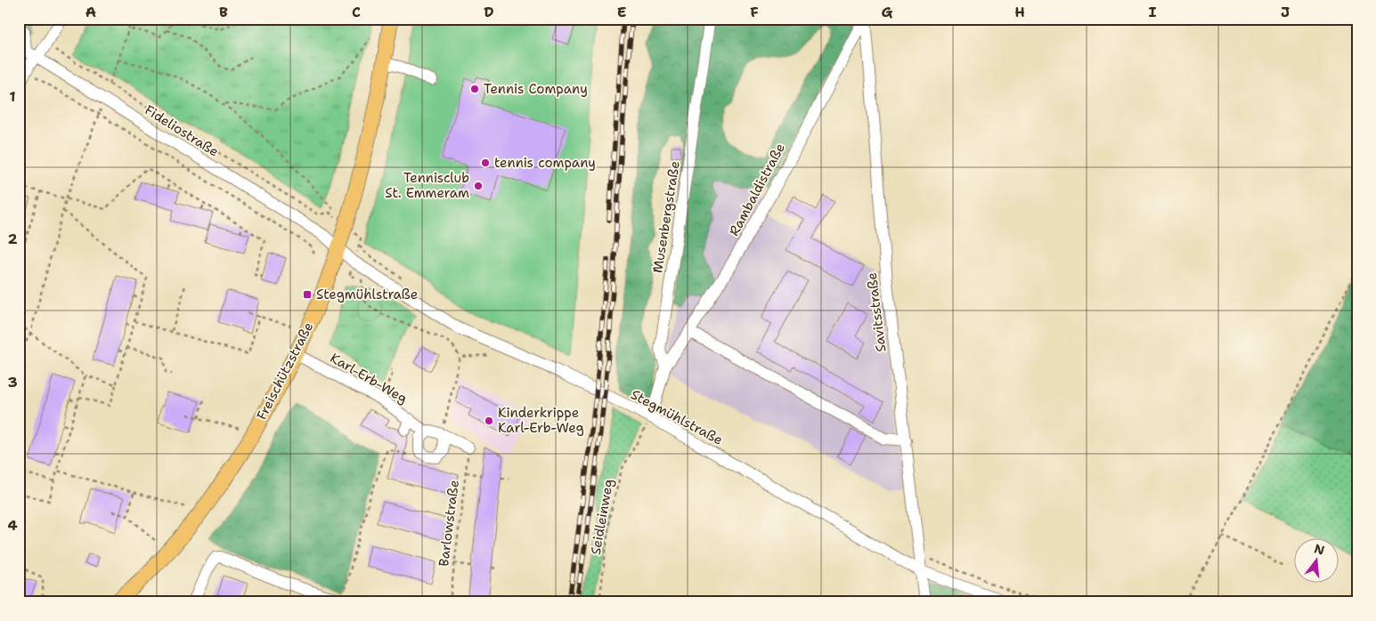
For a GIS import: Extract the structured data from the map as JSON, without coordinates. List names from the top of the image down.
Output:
{
  "streets": {
    "main road": ["Freischützstraße"],
    "street": [
      "Fideliostraße",
      "Rambaldistraße",
      "Musenbergstraße",
      "Savitsstraße",
      "Karl-Erb-Weg",
      "Stegmühlstraße"
    ],
    "path": ["Seidleinweg", "Barlowstraße"]
  },
  "crossings": [
    ["Fideliostraße", "Freischützstraße"],
    ["Fideliostraße", "Stegmühlstraße"],
    ["Rambaldistraße", "Musenbergstraße"],
    ["Rambaldistraße", "Savitsstraße"],
    ["Musenbergstraße", "Stegmühlstraße"],
    ["Musenbergstraße", "Seidleinweg"],
    ["Savitsstraße", "Stegmühlstraße"],
    ["Freischützstraße", "Karl-Erb-Weg"],
    ["Freischützstraße", "Stegmühlstraße"],
    ["Stegmühlstraße", "Seidleinweg"]
  ],
  "places": {
    "other": [
      "Tennis Company",
      "tennis company",
      "Tennisclub St. Emmeram",
      "Kinderkrippe Karl-Erb-Weg"
    ],
    "transit": ["Stegmühlstraße"]
  },
  "north": "top",
  "grid": {
    "columns": [
      "A",
      "B",
      "C",
      "D",
      "E",
      "F",
      "G",
      "H",
      "I",
      "J"
    ],
    "rows": [
      "1",
      "2",
      "3",
      "4"
    ]
  }
}
